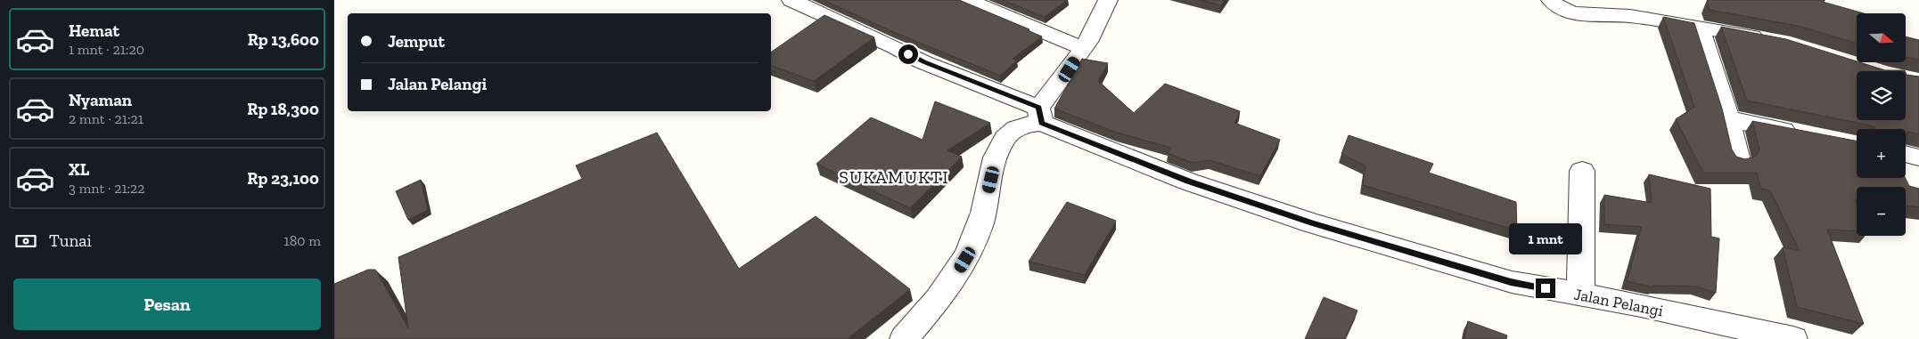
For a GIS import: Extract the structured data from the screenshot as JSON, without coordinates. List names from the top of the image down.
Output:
{
  "streets": {
    "street": ["Jalan Pelangi"]
  },
  "districts": ["SUKAMUKTI"],
  "north": "right",
  "page": {
    "list": [
      {
        "name": "Hemat",
        "note": "1 mnt · 21:20",
        "value": "Rp 13,600"
      },
      {
        "name": "Nyaman",
        "note": "2 mnt · 21:21",
        "value": "Rp 18,300"
      },
      {
        "name": "XL",
        "note": "3 mnt · 21:22",
        "value": "Rp 23,100"
      }
    ],
    "map_buttons": ["+", "−"],
    "banner": ["Jemput", "Jalan Pelangi"],
    "pay": ["Tunai", "180 m"],
    "bubble": "1 mnt",
    "buttons": "Pesan"
  }
}
